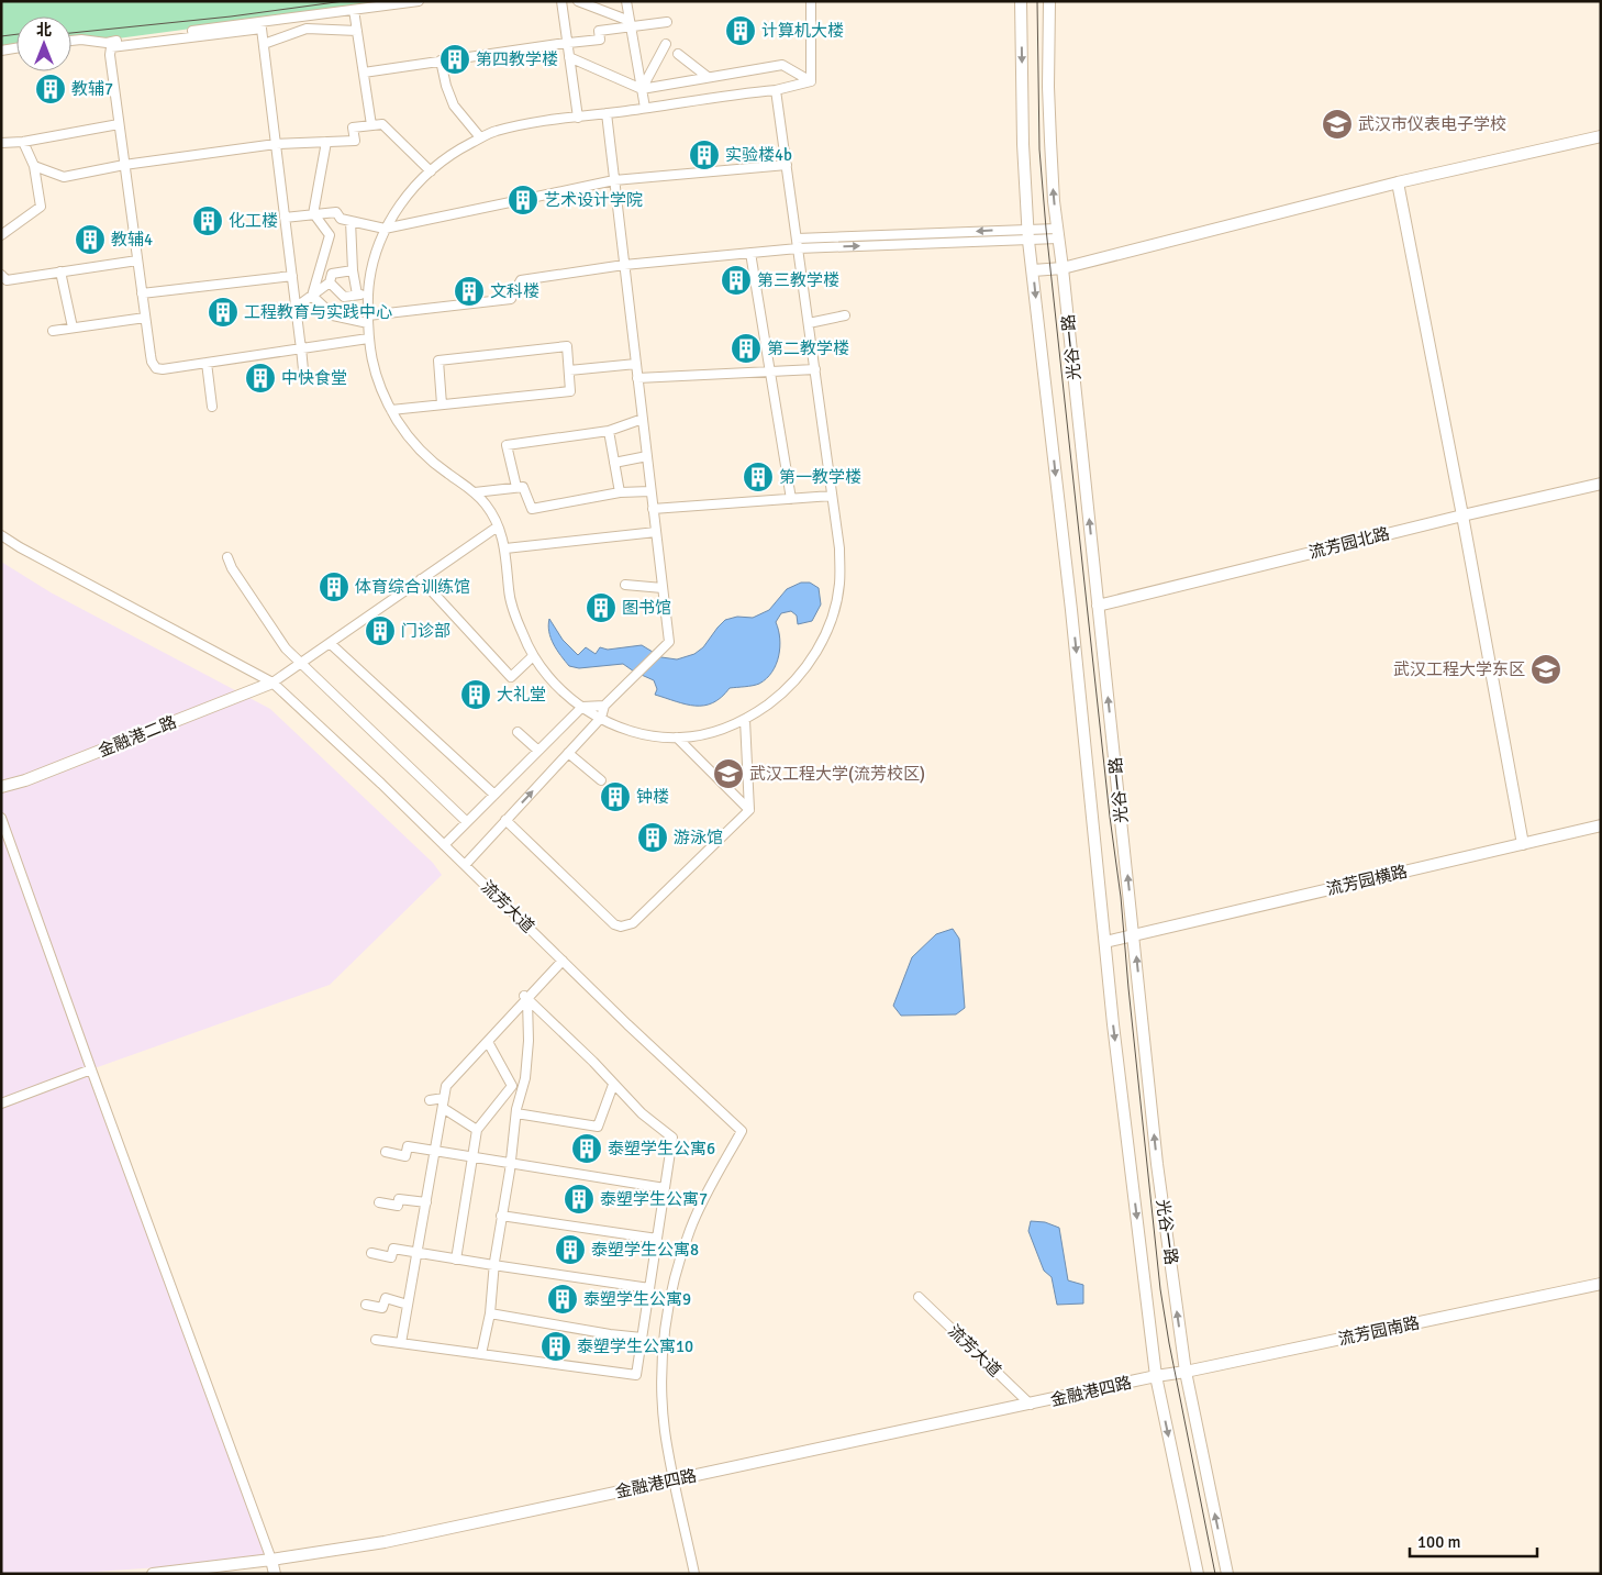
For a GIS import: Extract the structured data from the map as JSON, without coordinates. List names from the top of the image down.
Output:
{
  "streets": {
    "street": [
      "光谷一路",
      "流芳园北路",
      "金融港二路",
      "流芳园横路",
      "流芳大道",
      "流芳园南路",
      "金融港四路"
    ]
  },
  "crossings": [
    ["光谷一路", "流芳园北路"],
    ["光谷一路", "流芳园横路"],
    ["光谷一路", "流芳园南路"],
    ["光谷一路", "金融港四路"],
    ["金融港二路", "流芳大道"],
    ["流芳大道", "金融港四路"],
    ["流芳园南路", "金融港四路"]
  ],
  "places": {
    "building": [
      "计算机大楼",
      "第四教学楼",
      "教辅7",
      "实验楼4b",
      "艺术设计学院",
      "化工楼",
      "教辅4",
      "第三教学楼",
      "文科楼",
      "工程教育与实践中心",
      "第二教学楼",
      "中快食堂",
      "第一教学楼",
      "体育综合训练馆",
      "图书馆",
      "门诊部",
      "大礼堂",
      "钟楼",
      "游泳馆",
      "泰塑学生公寓6",
      "泰塑学生公寓7",
      "泰塑学生公寓8",
      "泰塑学生公寓9",
      "泰塑学生公寓10"
    ],
    "school or university": ["武汉市仪表电子学校", "武汉工程大学东区", "武汉工程大学(流芳校区)"]
  },
  "scale_bar": "100 m",
  "north": "top"
}
